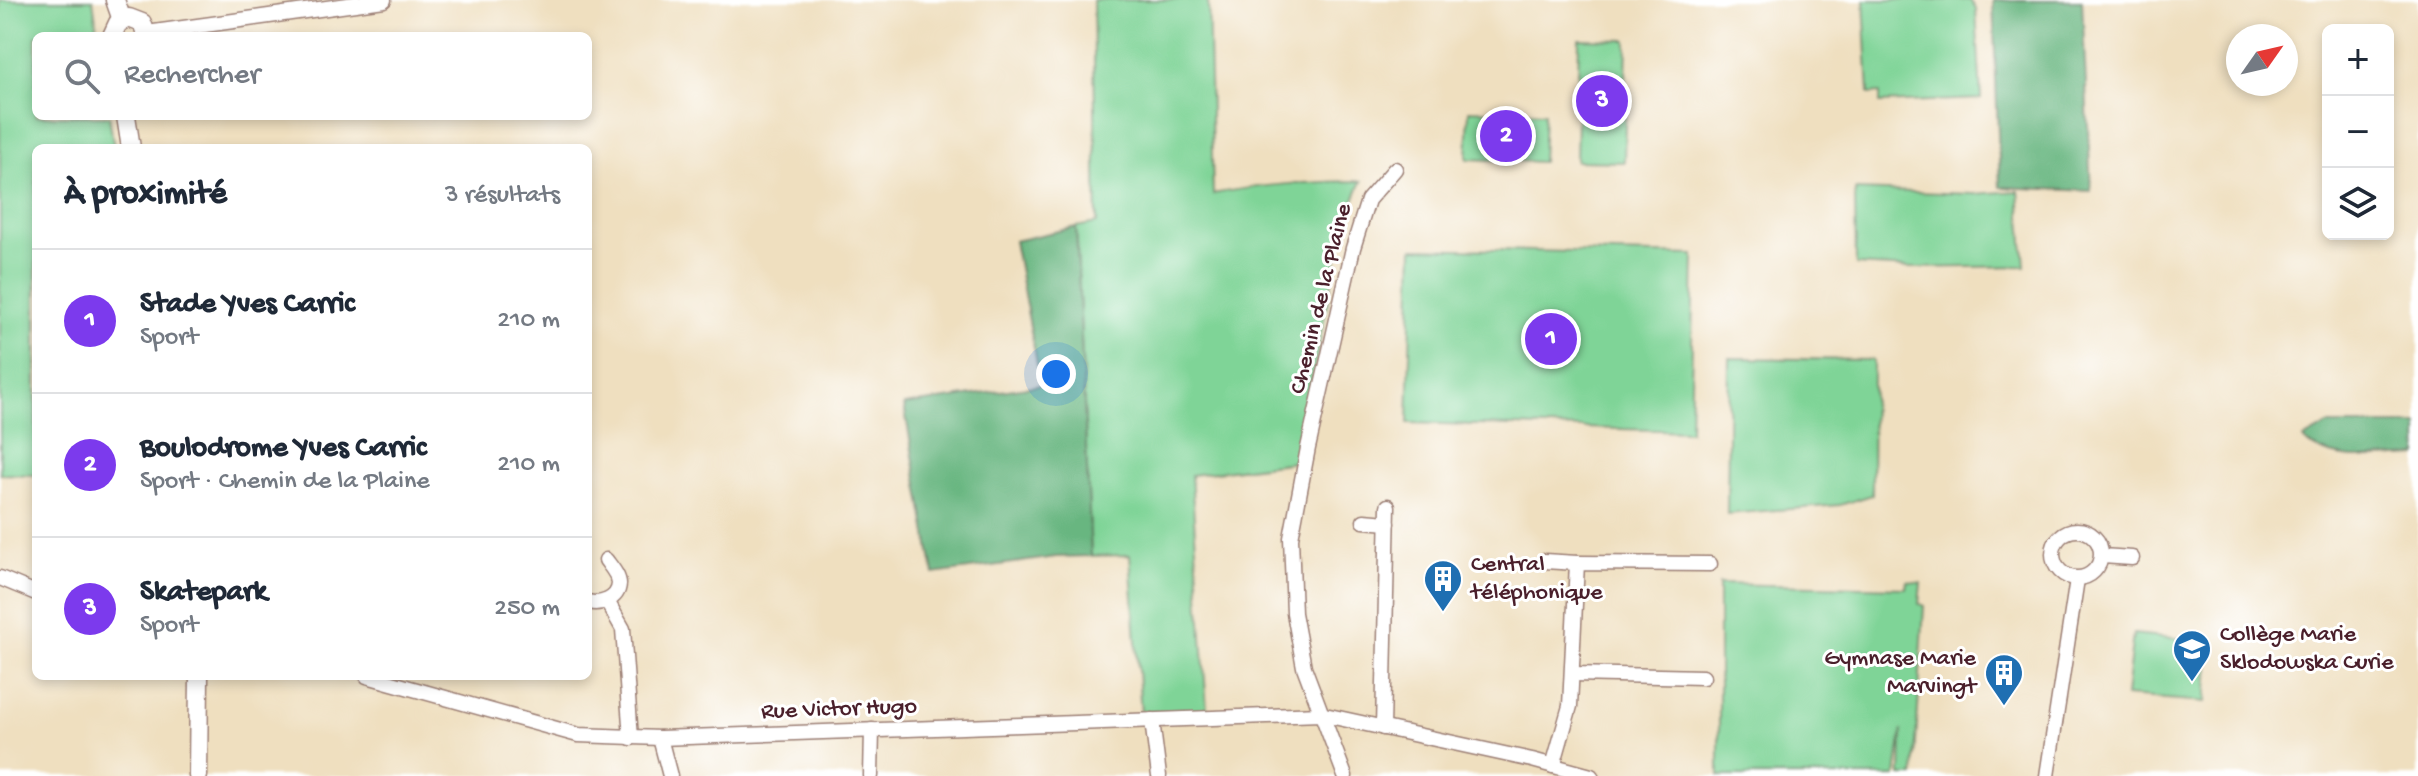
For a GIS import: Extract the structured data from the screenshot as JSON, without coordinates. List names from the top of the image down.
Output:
{
  "streets": {
    "street": ["Chemin de la Plaine", "Rue Victor Hugo"]
  },
  "crossings": [
    ["Chemin de la Plaine", "Rue Victor Hugo"]
  ],
  "places": {
    "building": ["Central téléphonique", "Gymnase Marie Marvingt"],
    "school or university": ["Collège Marie Sklodowska Curie"]
  },
  "north": "top right",
  "page": {
    "map_buttons": ["+", "−"],
    "search": "Rechercher",
    "pins": ["3", "2", "1"],
    "heading": ["À proximité", "3 résultats"],
    "list": [
      {
        "mark": "1",
        "name": "Stade Yves Carric",
        "note": "Sport",
        "value": "210 m"
      },
      {
        "mark": "2",
        "name": "Boulodrome Yves Carric",
        "note": "Sport · Chemin de la Plaine",
        "value": "210 m"
      },
      {
        "mark": "3",
        "name": "Skatepark",
        "note": "Sport",
        "value": "250 m"
      }
    ]
  }
}
